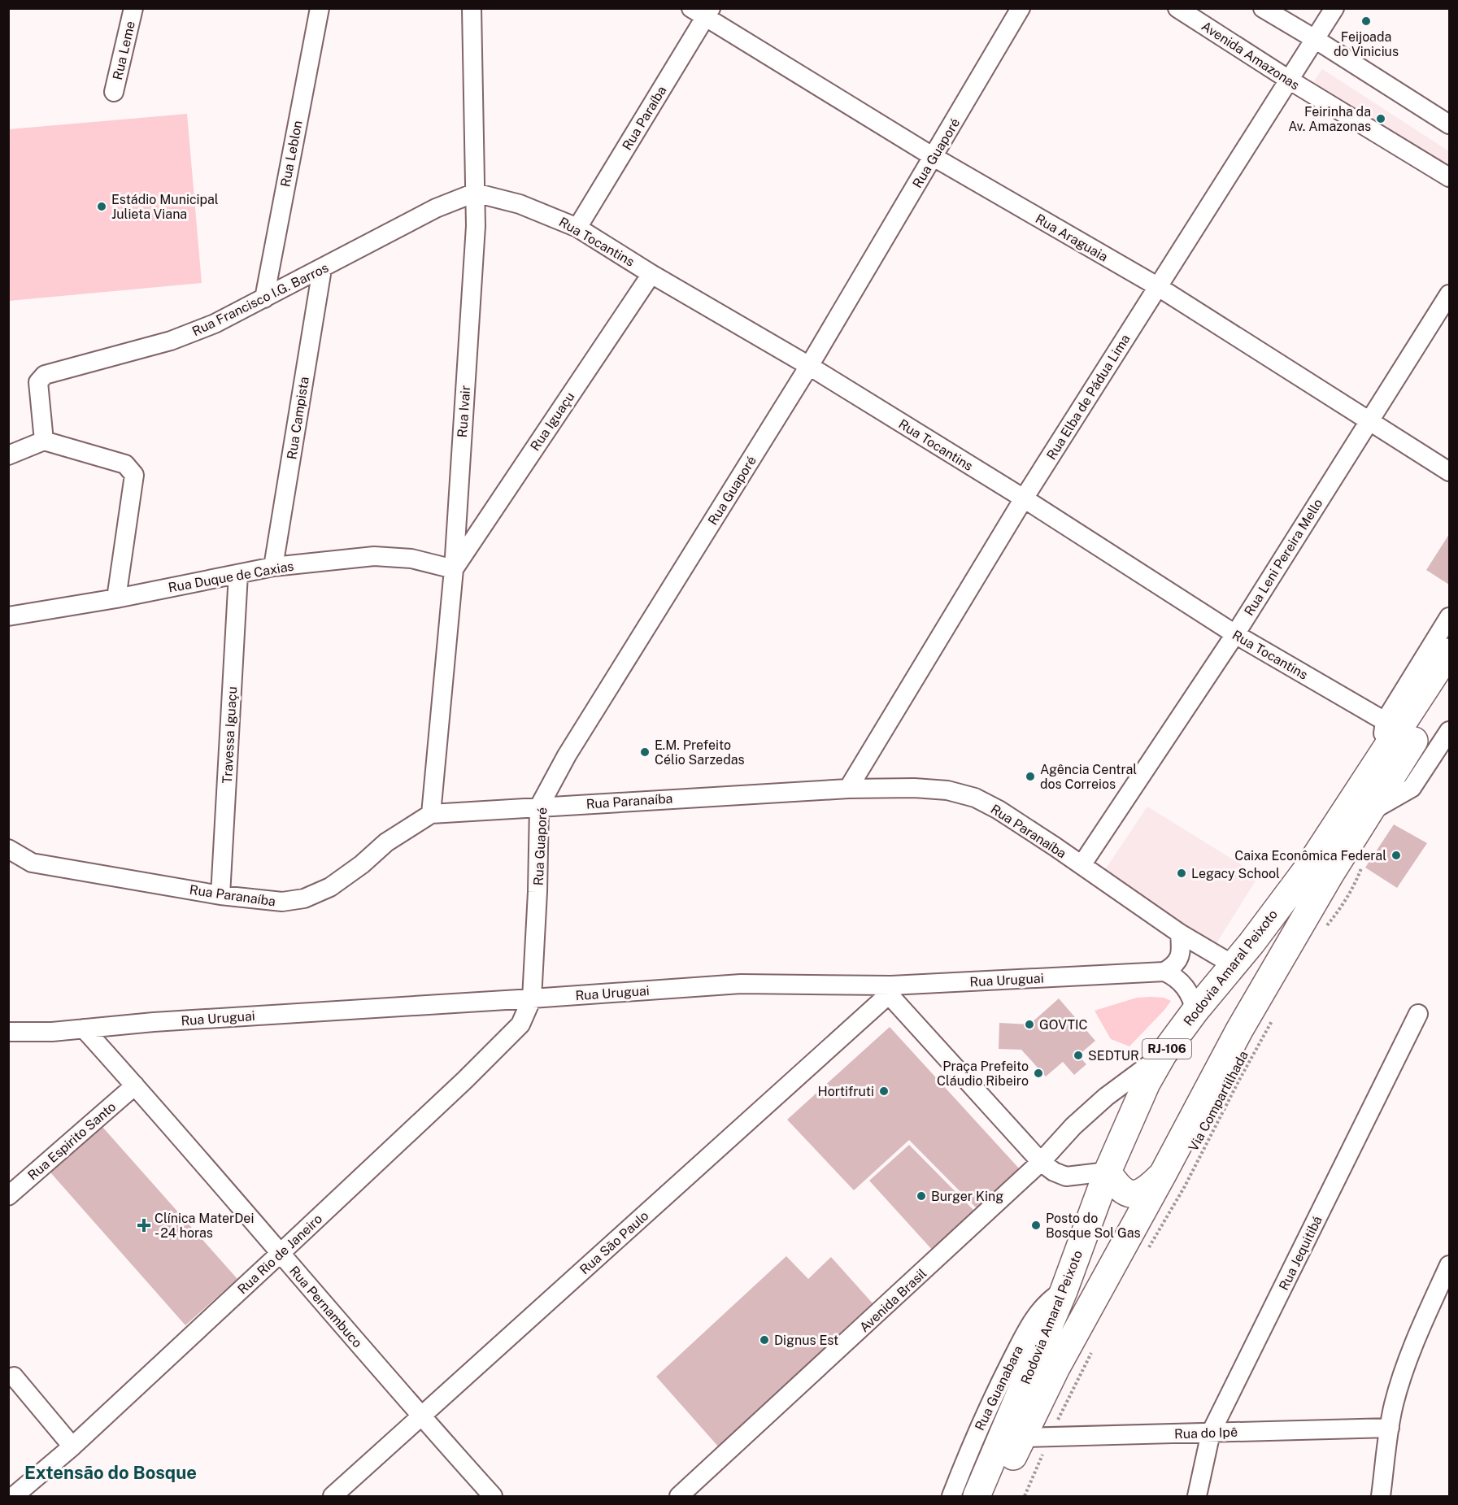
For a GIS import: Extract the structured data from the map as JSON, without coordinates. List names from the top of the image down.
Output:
{
  "streets": {
    "highway": ["Rodovia Amaral Peixoto", "RJ-106"],
    "street": [
      "Rua Leme",
      "Avenida Amazonas",
      "Rua Paraíba",
      "Rua Guaporé",
      "Rua Leblon",
      "Rua Araguaia",
      "Rua Tocantins",
      "Rua Francisco I.G. Barros",
      "Rua Elba de Pádua Lima",
      "Rua Ivair",
      "Rua Campista",
      "Rua Iguaçu",
      "Rua Leni Pereira Mello",
      "Rua Duque de Caxias",
      "Travessa Iguaçu",
      "Rua Paranaíba",
      "Rua Uruguai",
      "Rua Espirito Santo",
      "Rua São Paulo",
      "Rua Jequitibá",
      "Rua Rio de Janeiro",
      "Avenida Brasil",
      "Rua Pernambuco",
      "Rua Guanabara",
      "Rua do Ipê"
    ],
    "path": ["Via Compartilhada"]
  },
  "crossings": [
    ["Avenida Amazonas", "Rua Elba de Pádua Lima"],
    ["Rua Paraíba", "Rua Araguaia"],
    ["Rua Paraíba", "Rua Tocantins"],
    ["Rua Guaporé", "Rua Araguaia"],
    ["Rua Guaporé", "Rua Tocantins"],
    ["Rua Guaporé", "Rua Paranaíba"],
    ["Rua Guaporé", "Rua Uruguai"],
    ["Rua Guaporé", "Rua Rio de Janeiro"],
    ["Rua Leblon", "Rua Francisco I.G. Barros"],
    ["Rua Araguaia", "Rua Elba de Pádua Lima"],
    ["Rua Araguaia", "Rua Leni Pereira Mello"],
    ["Rua Tocantins", "Rua Francisco I.G. Barros"],
    ["Rua Tocantins", "Rua Elba de Pádua Lima"],
    ["Rua Tocantins", "Rua Ivair"],
    ["Rua Tocantins", "Rua Iguaçu"],
    ["Rua Tocantins", "Rua Leni Pereira Mello"],
    ["Rua Francisco I.G. Barros", "Rua Ivair"],
    ["Rua Francisco I.G. Barros", "Rua Campista"],
    ["Rua Elba de Pádua Lima", "Rua Paranaíba"],
    ["Rua Ivair", "Rua Iguaçu"],
    ["Rua Ivair", "Rua Duque de Caxias"],
    ["Rua Ivair", "Rua Paranaíba"],
    ["Rua Campista", "Rua Duque de Caxias"],
    ["Rua Iguaçu", "Rua Duque de Caxias"],
    ["Rua Leni Pereira Mello", "Rua Paranaíba"],
    ["Rua Duque de Caxias", "Travessa Iguaçu"],
    ["Travessa Iguaçu", "Rua Paranaíba"],
    ["Rua Paranaíba", "Rodovia Amaral Peixoto"],
    ["Rodovia Amaral Peixoto", "Avenida Brasil"],
    ["Rodovia Amaral Peixoto", "Rua Guanabara"],
    ["Rodovia Amaral Peixoto", "Rua do Ipê"],
    ["Rua Uruguai", "Rua São Paulo"],
    ["Rua Uruguai", "Rua Rio de Janeiro"],
    ["Rua Uruguai", "Rua Pernambuco"],
    ["Rua Espirito Santo", "Rua Pernambuco"],
    ["Rua São Paulo", "Rua Pernambuco"],
    ["Rua Jequitibá", "Rua do Ipê"],
    ["Rua Rio de Janeiro", "Rua Pernambuco"]
  ],
  "districts": ["Extensão do Bosque"],
  "places": {
    "other": [
      "Feijoada do Vinicius",
      "Feirinha da Av. Amazonas",
      "Estádio Municipal Julieta Viana",
      "E.M. Prefeito Célio Sarzedas",
      "Agência Central dos Correios",
      "Caixa Econômica Federal",
      "Legacy School",
      "GOVTIC",
      "SEDTUR",
      "Praça Prefeito Cláudio Ribeiro",
      "Hortifruti",
      "Burger King",
      "Posto do Bosque Sol Gas",
      "Dignus Est"
    ],
    "health": ["Clínica MaterDei - 24 horas"]
  }
}
